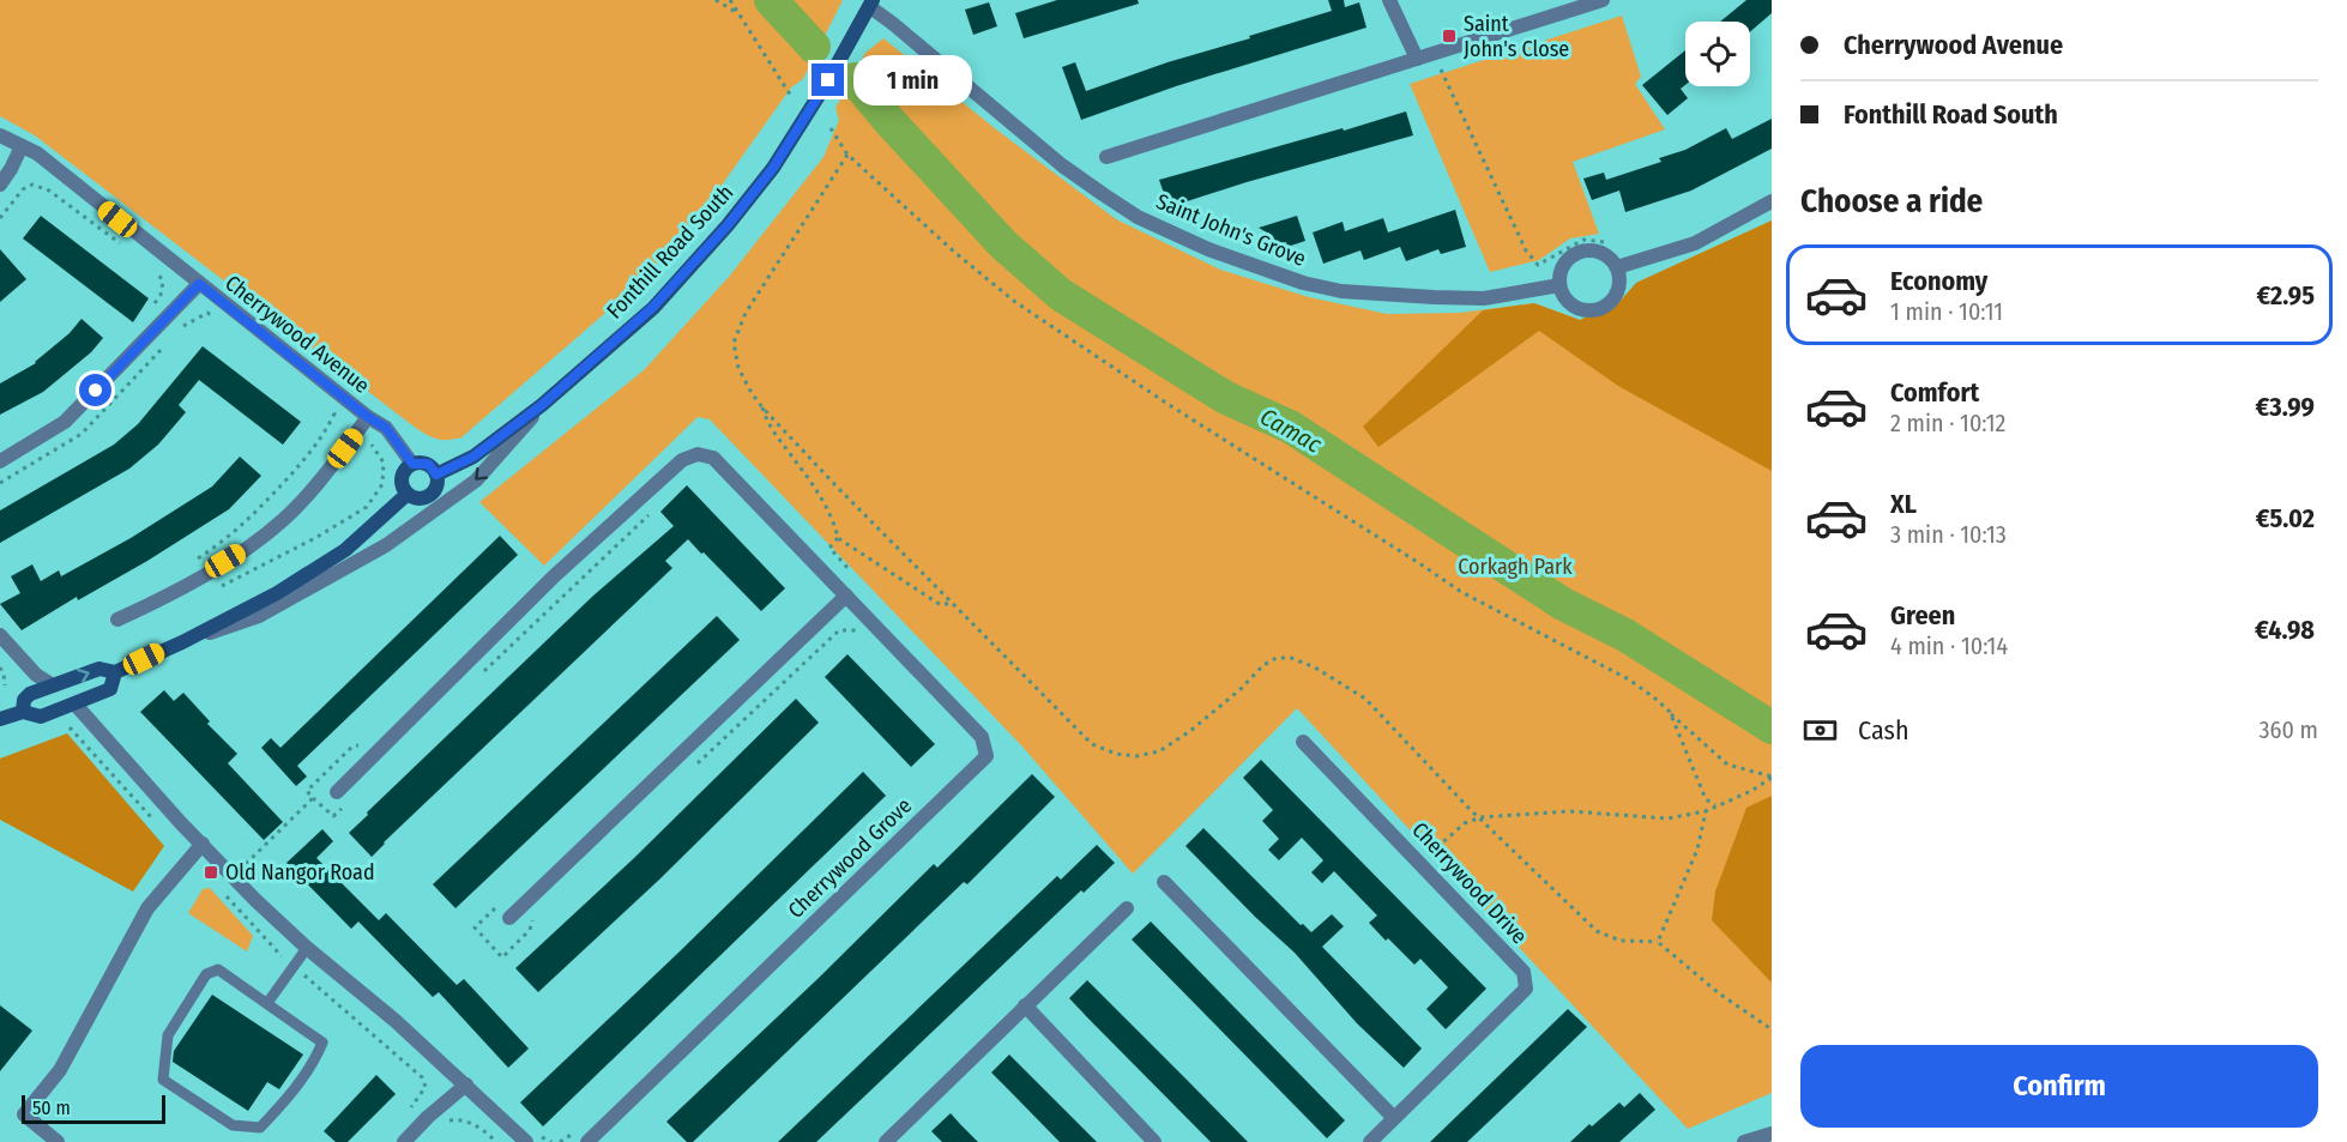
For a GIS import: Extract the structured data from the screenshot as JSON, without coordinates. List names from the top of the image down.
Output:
{
  "streets": {
    "main road": ["Fonthill Road South"],
    "street": [
      "Saint John's Grove",
      "Cherrywood Avenue",
      "Cherrywood Grove",
      "Cherrywood Drive"
    ]
  },
  "crossings": [
    ["Saint John's Grove", "Fonthill Road South"],
    ["Fonthill Road South", "Cherrywood Avenue"]
  ],
  "water": ["Camac"],
  "parks": ["Corkagh Park"],
  "places": {
    "transit": ["Saint John's Close", "Old Nangor Road"]
  },
  "scale_bar": "50 m",
  "page": {
    "banner": ["Cherrywood Avenue", "Fonthill Road South"],
    "bubble": "1 min",
    "heading": "Choose a ride",
    "list": [
      {
        "name": "Economy",
        "note": "1 min · 10:11",
        "value": "€2.95"
      },
      {
        "name": "Comfort",
        "note": "2 min · 10:12",
        "value": "€3.99"
      },
      {
        "name": "XL",
        "note": "3 min · 10:13",
        "value": "€5.02"
      },
      {
        "name": "Green",
        "note": "4 min · 10:14",
        "value": "€4.98"
      }
    ],
    "pay": ["Cash", "360 m"],
    "buttons": "Confirm",
    "scale": "50 m"
  }
}
